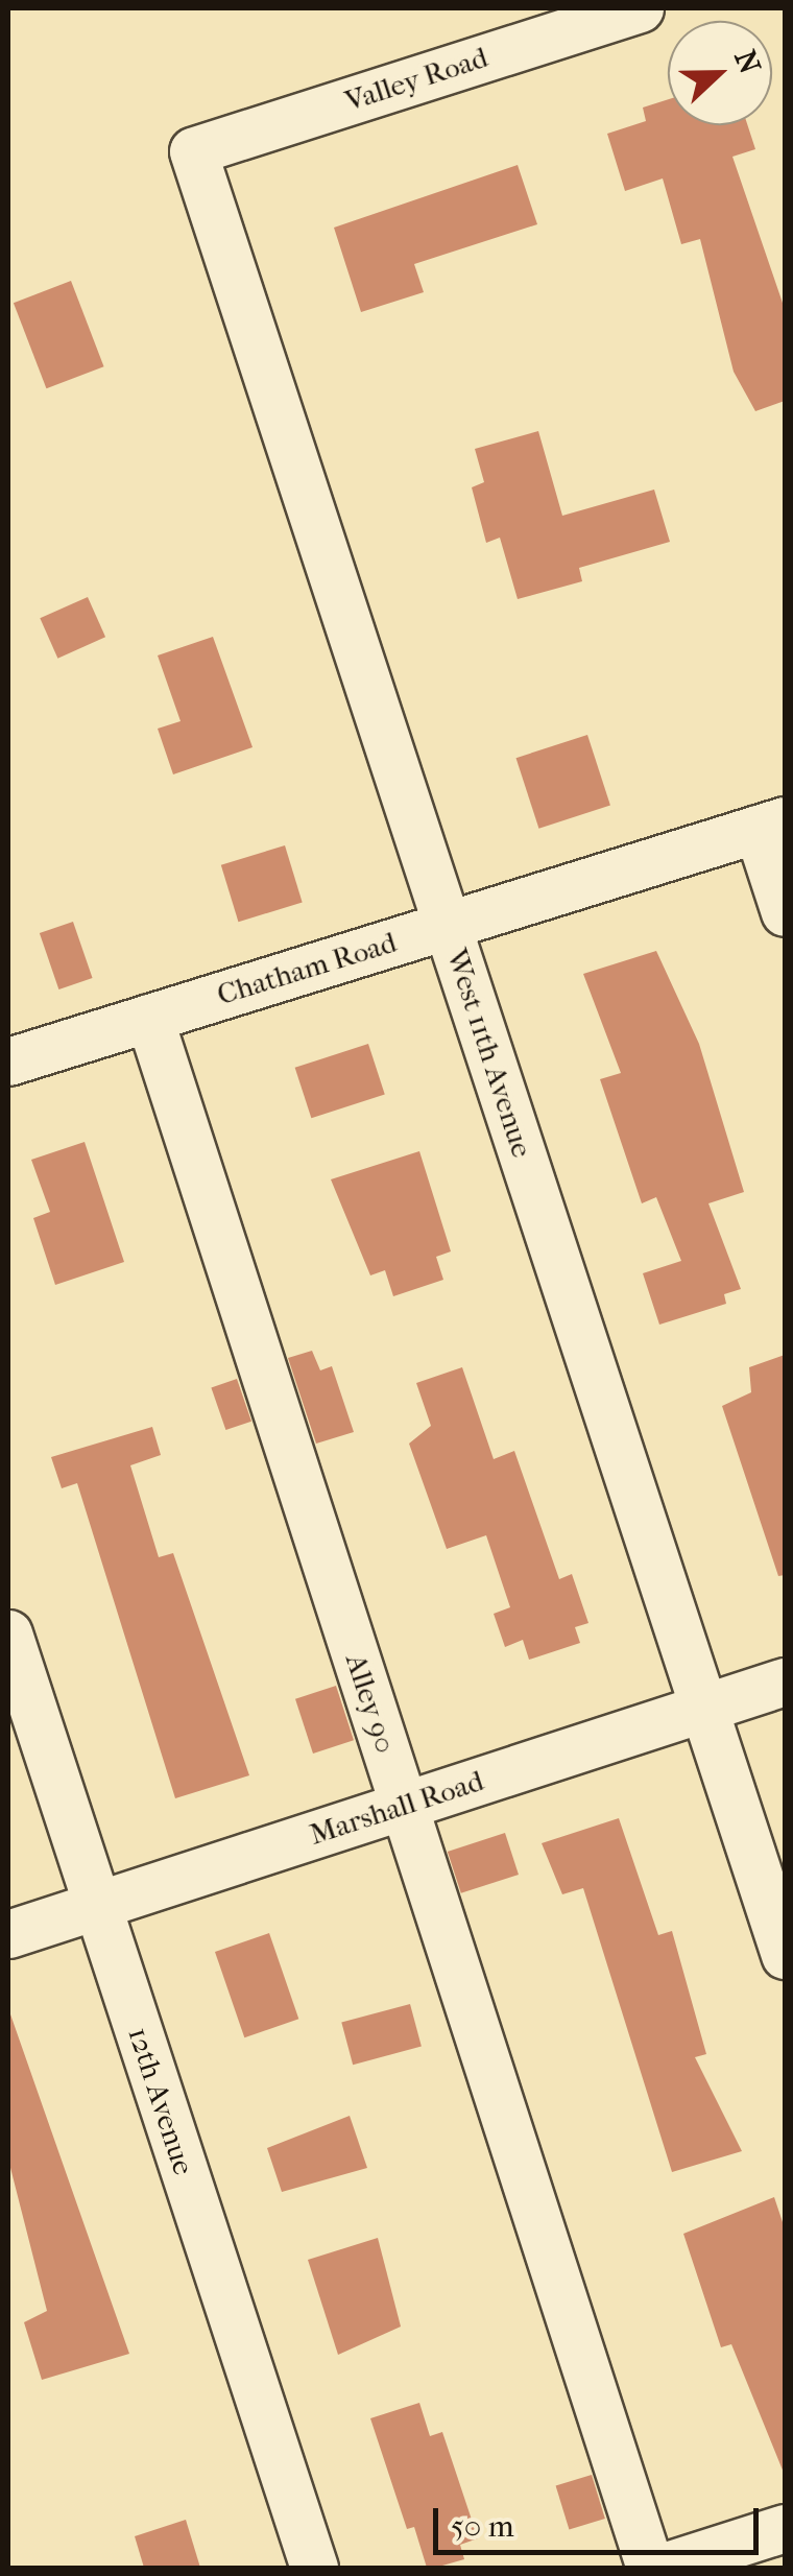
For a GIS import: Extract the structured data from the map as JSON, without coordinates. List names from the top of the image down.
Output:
{
  "streets": {
    "street": [
      "Valley Road",
      "Chatham Road",
      "West 11th Avenue",
      "Alley 90",
      "Marshall Road",
      "12th Avenue"
    ]
  },
  "crossings": [
    ["Valley Road", "West 11th Avenue"],
    ["Chatham Road", "West 11th Avenue"],
    ["Chatham Road", "Alley 90"],
    ["West 11th Avenue", "Marshall Road"],
    ["Alley 90", "Marshall Road"],
    ["Marshall Road", "12th Avenue"]
  ],
  "scale_bar": "50 m",
  "north": "right"
}
